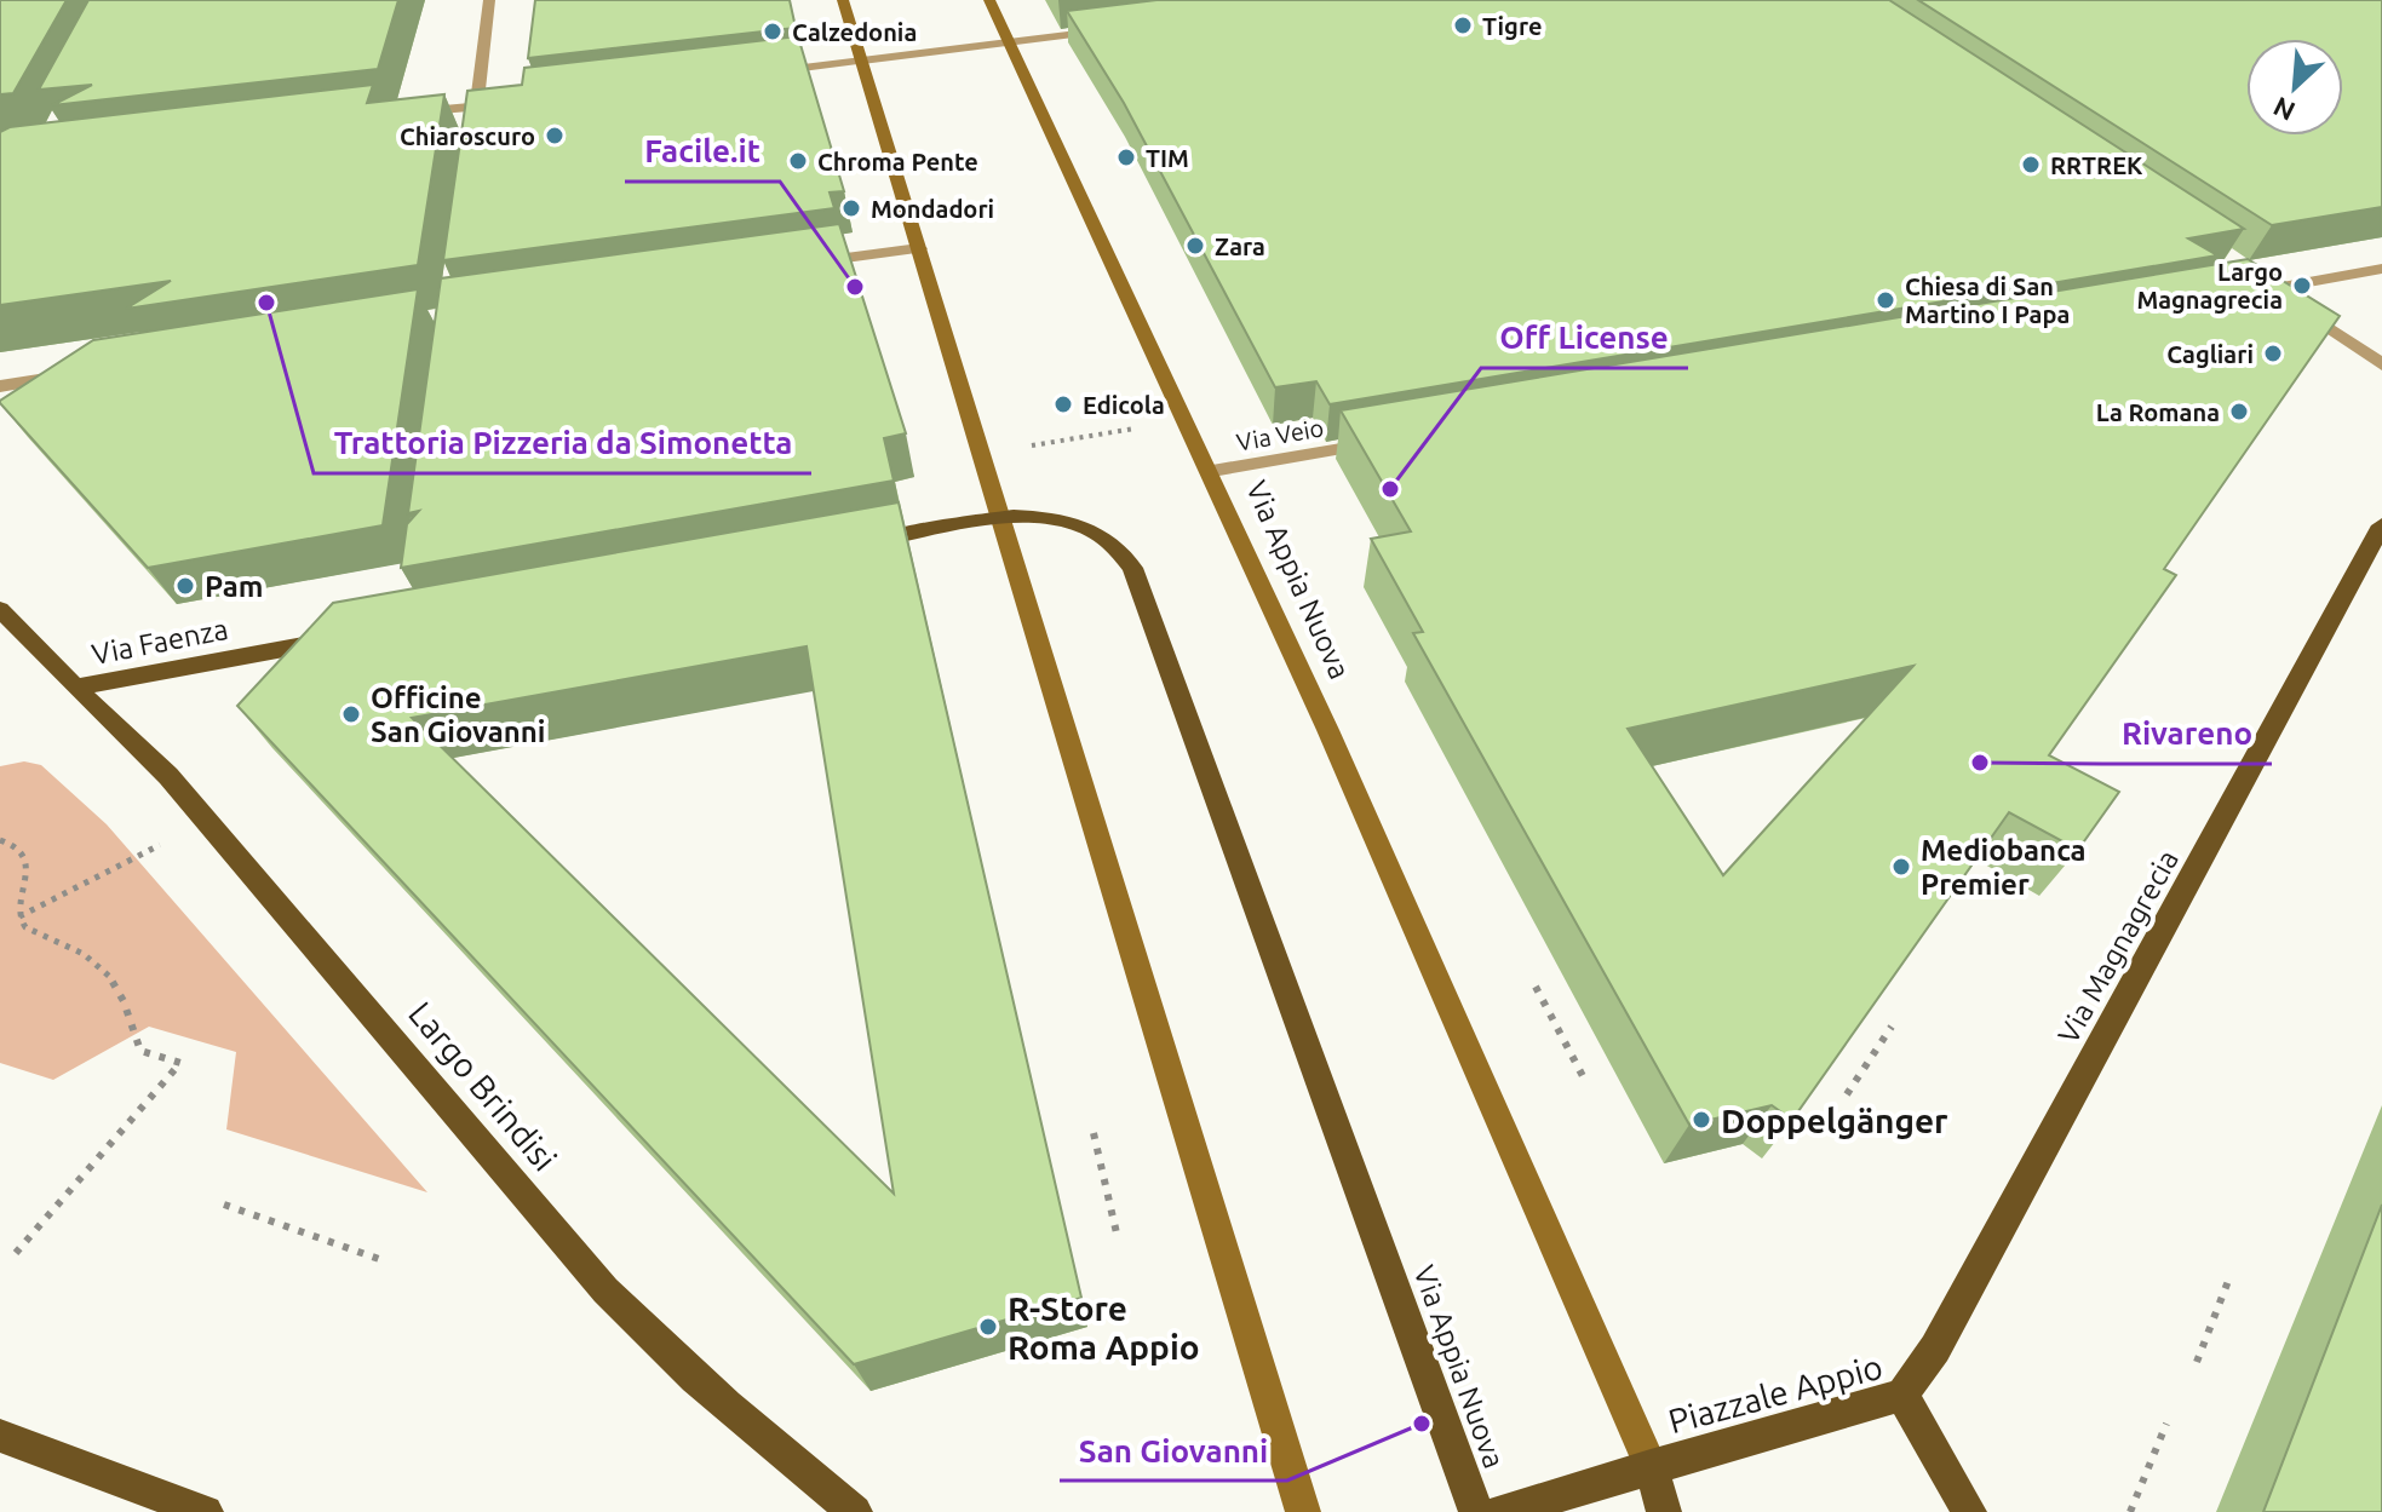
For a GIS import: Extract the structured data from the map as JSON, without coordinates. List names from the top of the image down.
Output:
{
  "streets": {
    "main road": [
      "Via Appia Nuova",
      "Via Faenza",
      "Via Magnagrecia",
      "Largo Brindisi",
      "Piazzale Appio"
    ],
    "street": ["Via Veio"]
  },
  "crossings": [
    ["Via Veio", "Via Appia Nuova"],
    ["Via Appia Nuova", "Piazzale Appio"],
    ["Via Faenza", "Largo Brindisi"],
    ["Via Magnagrecia", "Piazzale Appio"]
  ],
  "places": [
    "Tigre",
    "Calzedonia",
    "Chiaroscuro",
    "TIM",
    "Chroma Pente",
    "RRTREK",
    "Mondadori",
    "Zara",
    "Largo Magnagrecia",
    "Facile.it",
    "Chiesa di San Martino I Papa",
    "Trattoria Pizzeria da Simonetta",
    "Cagliari",
    "Edicola",
    "La Romana",
    "Off License",
    "Pam",
    "Officine San Giovanni",
    "Rivareno",
    "Mediobanca Premier",
    "Doppelgänger",
    "R-Store Roma Appio",
    "San Giovanni"
  ],
  "north": "bottom left"
}
